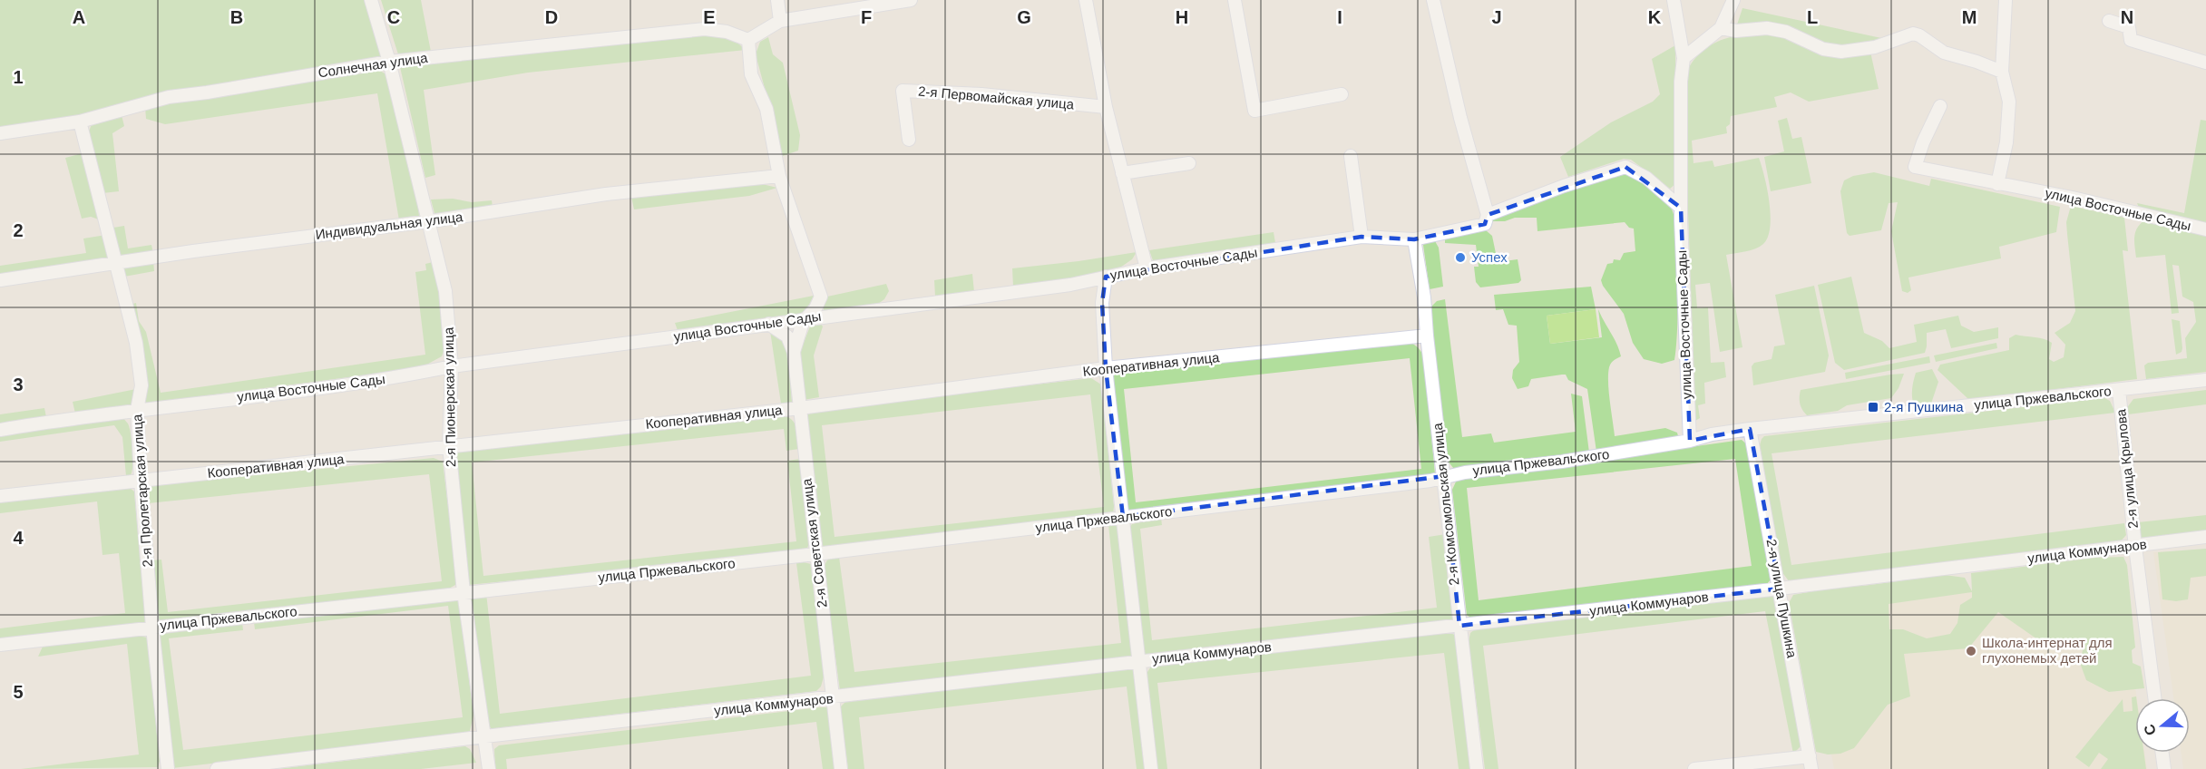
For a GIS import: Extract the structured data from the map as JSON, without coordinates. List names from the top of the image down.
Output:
{
  "streets": {
    "street": [
      "Солнечная улица",
      "2-я Первомайская улица",
      "улица Восточные Сады",
      "Индивидуальная улица",
      "Кооперативная улица",
      "2-я Пионерская улица",
      "улица Пржевальского",
      "2-я улица Крылова",
      "2-я Пролетарская улица",
      "2-я Комсомольская улица",
      "2-я Советская улица",
      "улица Коммунаров",
      "2-я улица Пушкина"
    ]
  },
  "crossings": [
    ["Солнечная улица", "2-я Пионерская улица"],
    ["Солнечная улица", "2-я Пролетарская улица"],
    ["Солнечная улица", "2-я Советская улица"],
    ["улица Восточные Сады", "2-я Пионерская улица"],
    ["улица Восточные Сады", "улица Пржевальского"],
    ["улица Восточные Сады", "2-я Пролетарская улица"],
    ["улица Восточные Сады", "2-я Комсомольская улица"],
    ["улица Восточные Сады", "2-я Советская улица"],
    ["Индивидуальная улица", "2-я Пионерская улица"],
    ["Индивидуальная улица", "2-я Пролетарская улица"],
    ["Индивидуальная улица", "2-я Советская улица"],
    ["Кооперативная улица", "2-я Пионерская улица"],
    ["Кооперативная улица", "2-я Пролетарская улица"],
    ["Кооперативная улица", "2-я Комсомольская улица"],
    ["Кооперативная улица", "2-я Советская улица"],
    ["2-я Пионерская улица", "улица Пржевальского"],
    ["2-я Пионерская улица", "улица Коммунаров"],
    ["улица Пржевальского", "2-я улица Крылова"],
    ["улица Пржевальского", "2-я Пролетарская улица"],
    ["улица Пржевальского", "2-я Комсомольская улица"],
    ["улица Пржевальского", "2-я Советская улица"],
    ["улица Пржевальского", "2-я улица Пушкина"],
    ["2-я улица Крылова", "улица Коммунаров"],
    ["2-я Комсомольская улица", "улица Коммунаров"],
    ["2-я Советская улица", "улица Коммунаров"],
    ["улица Коммунаров", "2-я улица Пушкина"]
  ],
  "places": {
    "other": ["Успех", "Школа-интернат для глухонемых детей"],
    "transit": ["2-я Пушкина"]
  },
  "north": "left",
  "grid": {
    "columns": [
      "A",
      "B",
      "C",
      "D",
      "E",
      "F",
      "G",
      "H",
      "I",
      "J",
      "K",
      "L",
      "M",
      "N"
    ],
    "rows": [
      "1",
      "2",
      "3",
      "4",
      "5"
    ]
  }
}
